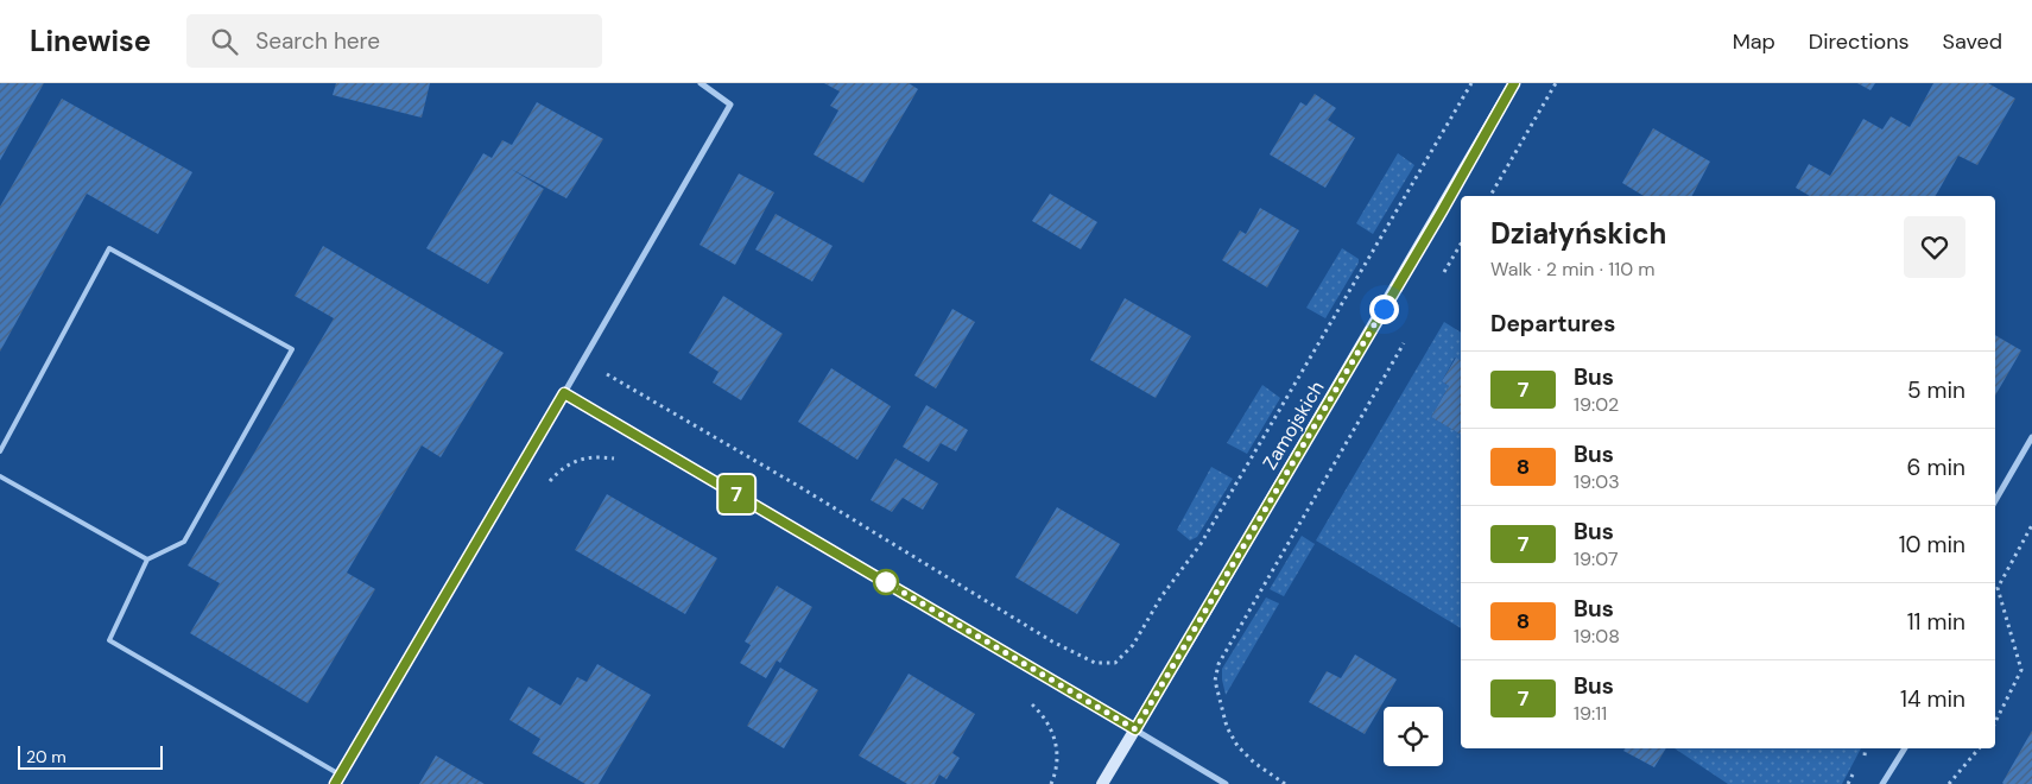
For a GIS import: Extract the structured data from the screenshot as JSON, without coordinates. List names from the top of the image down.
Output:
{
  "streets": {
    "street": ["Zamojskich"]
  },
  "lines": ["bus line 7"],
  "scale_bar": "20 m",
  "page": {
    "header": "Linewise",
    "search": "Search here",
    "nav": ["Map", "Directions", "Saved"],
    "on_map": "7",
    "heading": [
      ["Działyńskich", "Walk · 2 min · 110 m"],
      "Departures"
    ],
    "list": [
      {
        "mark": "7",
        "name": "Bus",
        "note": "19:02",
        "value": "5 min"
      },
      {
        "mark": "8",
        "name": "Bus",
        "note": "19:03",
        "value": "6 min"
      },
      {
        "mark": "7",
        "name": "Bus",
        "note": "19:07",
        "value": "10 min"
      },
      {
        "mark": "8",
        "name": "Bus",
        "note": "19:08",
        "value": "11 min"
      },
      {
        "mark": "7",
        "name": "Bus",
        "note": "19:11",
        "value": "14 min"
      }
    ],
    "scale": "20 m"
  }
}
